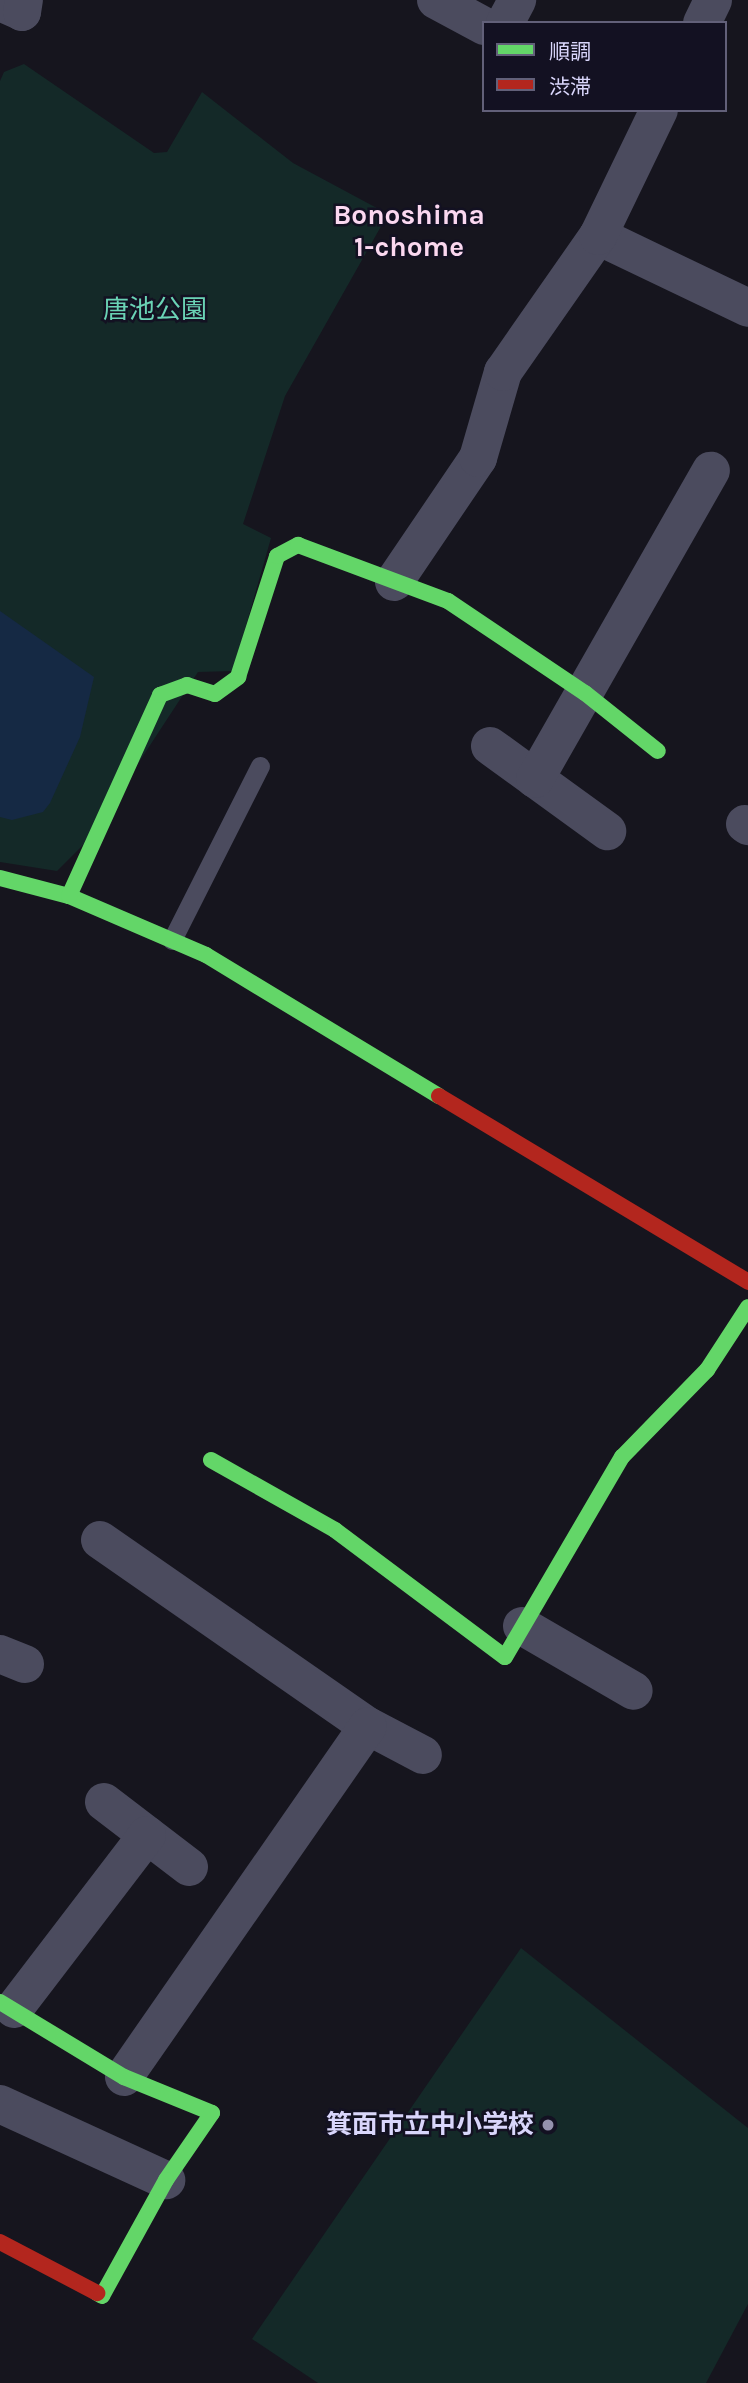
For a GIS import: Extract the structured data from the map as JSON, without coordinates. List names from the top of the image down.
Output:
{
  "districts": ["Bonoshima 1-chome"],
  "parks": ["唐池公園"],
  "places": ["箕面市立中小学校"],
  "legend": ["順調", "渋滞"]
}
